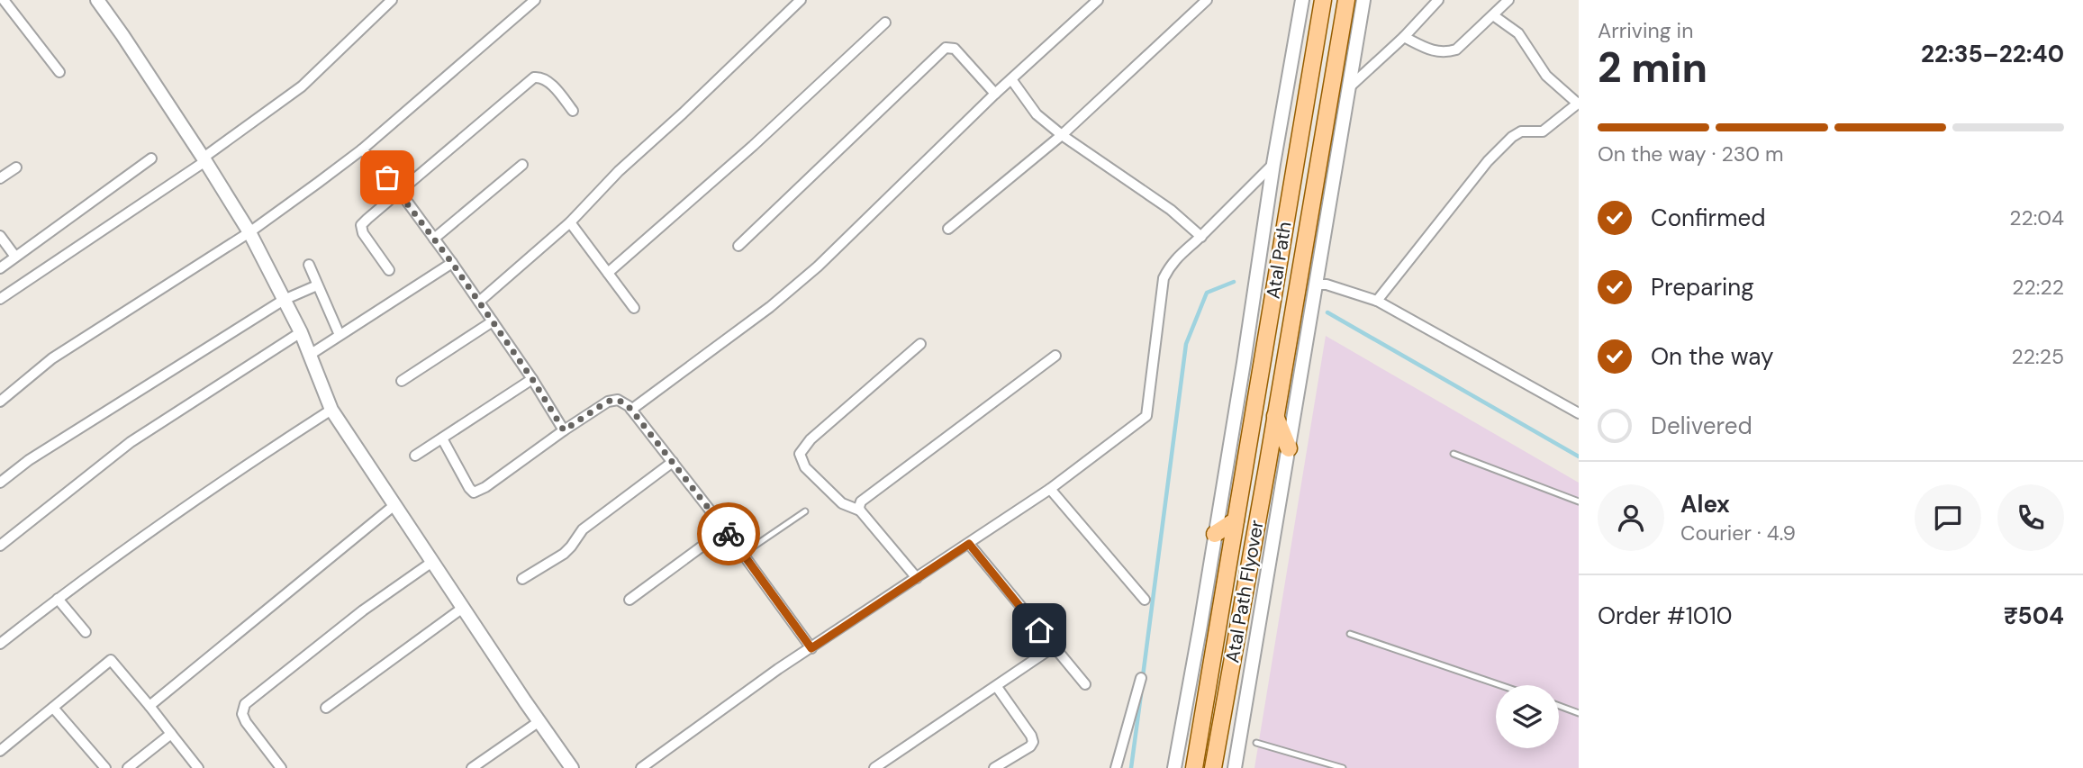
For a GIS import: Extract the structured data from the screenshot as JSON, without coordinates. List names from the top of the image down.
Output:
{
  "streets": {
    "main road": ["Atal Path", "Atal Path Flyover"]
  },
  "crossings": [
    ["Atal Path", "Atal Path Flyover"]
  ],
  "page": {
    "heading": ["2 min", "Arriving in", "22:35–22:40"],
    "panel": [
      "Alex",
      "Courier · 4.9",
      "Order #1010",
      "₹504"
    ],
    "bar": "On the way · 230 m",
    "list": [
      ["Confirmed", "22:04"],
      ["Preparing", "22:22"],
      ["On the way", "22:25"],
      "Delivered"
    ]
  }
}
